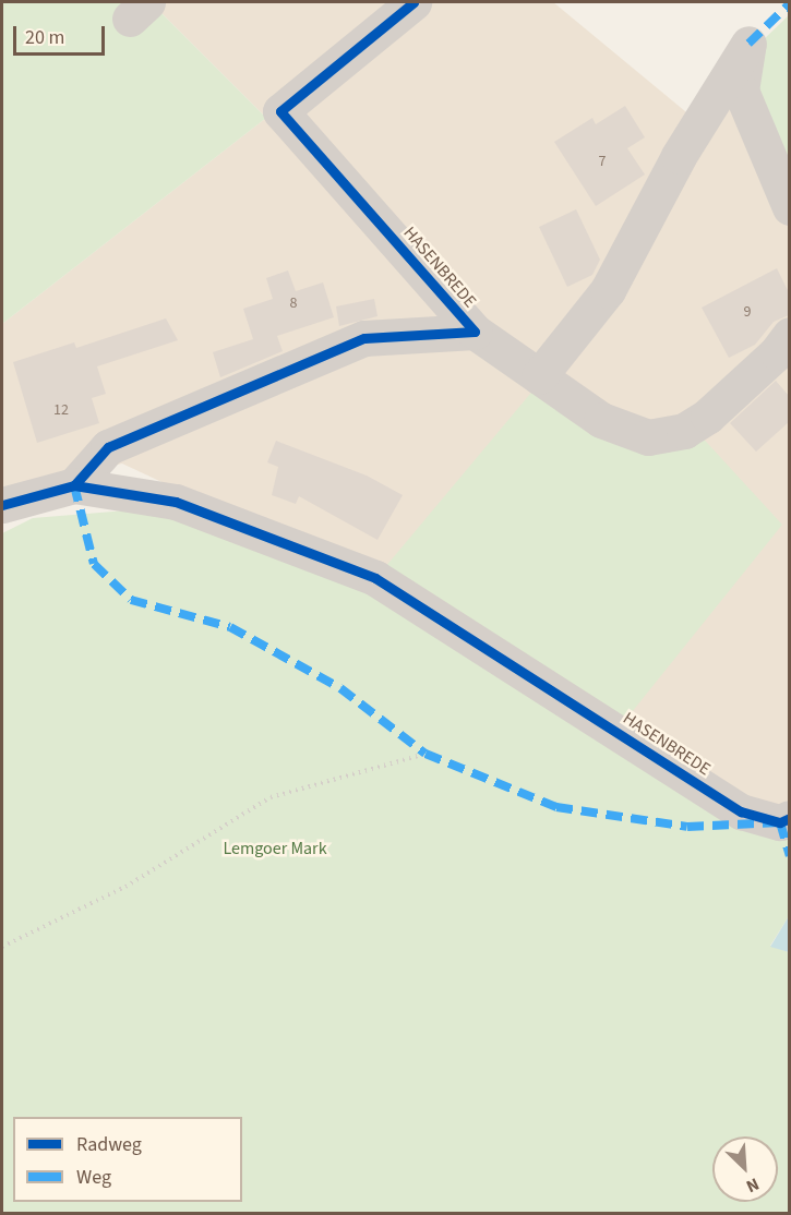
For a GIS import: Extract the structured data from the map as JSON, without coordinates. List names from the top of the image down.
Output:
{
  "streets": {
    "street": ["HASENBREDE"]
  },
  "parks": ["Lemgoer Mark"],
  "house_numbers": [
    "7",
    "8",
    "9",
    "12"
  ],
  "legend": ["Radweg", "Weg"],
  "scale_bar": "20 m",
  "north": "bottom right"
}
